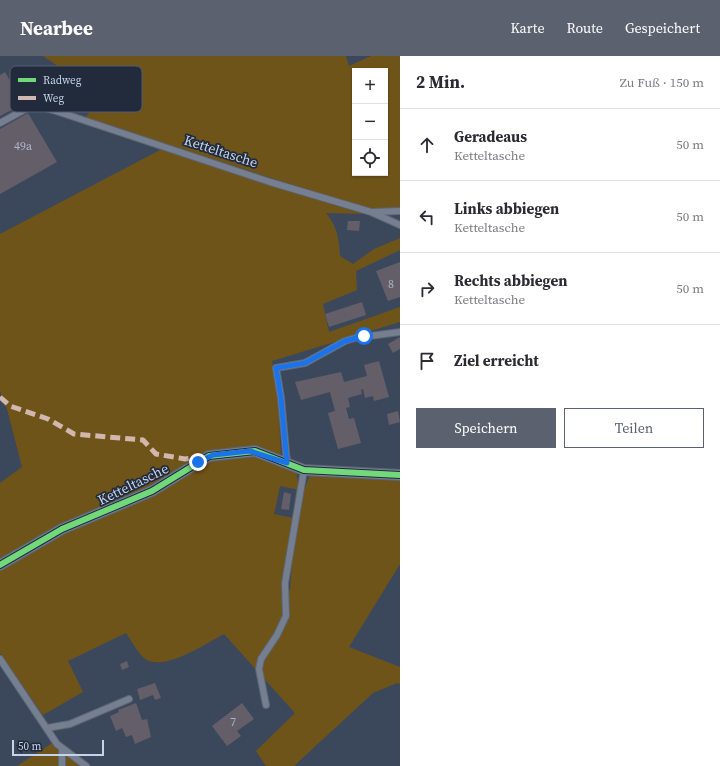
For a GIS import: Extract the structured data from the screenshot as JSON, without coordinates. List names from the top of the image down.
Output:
{
  "streets": {
    "street": ["Ketteltasche"]
  },
  "house_numbers": ["49a", "8", "7"],
  "legend": ["Radweg", "Weg"],
  "scale_bar": "50 m",
  "page": {
    "header": "Nearbee",
    "nav": ["Karte", "Route", "Gespeichert"],
    "heading": ["2 Min.", "Zu Fuß · 150 m"],
    "map_buttons": ["+", "−"],
    "list": [
      ["Geradeaus", "Ketteltasche", "50 m"],
      ["Links abbiegen", "Ketteltasche", "50 m"],
      ["Rechts abbiegen", "Ketteltasche", "50 m"],
      "Ziel erreicht"
    ],
    "buttons": ["Speichern", "Teilen"],
    "scale": "50 m"
  }
}
